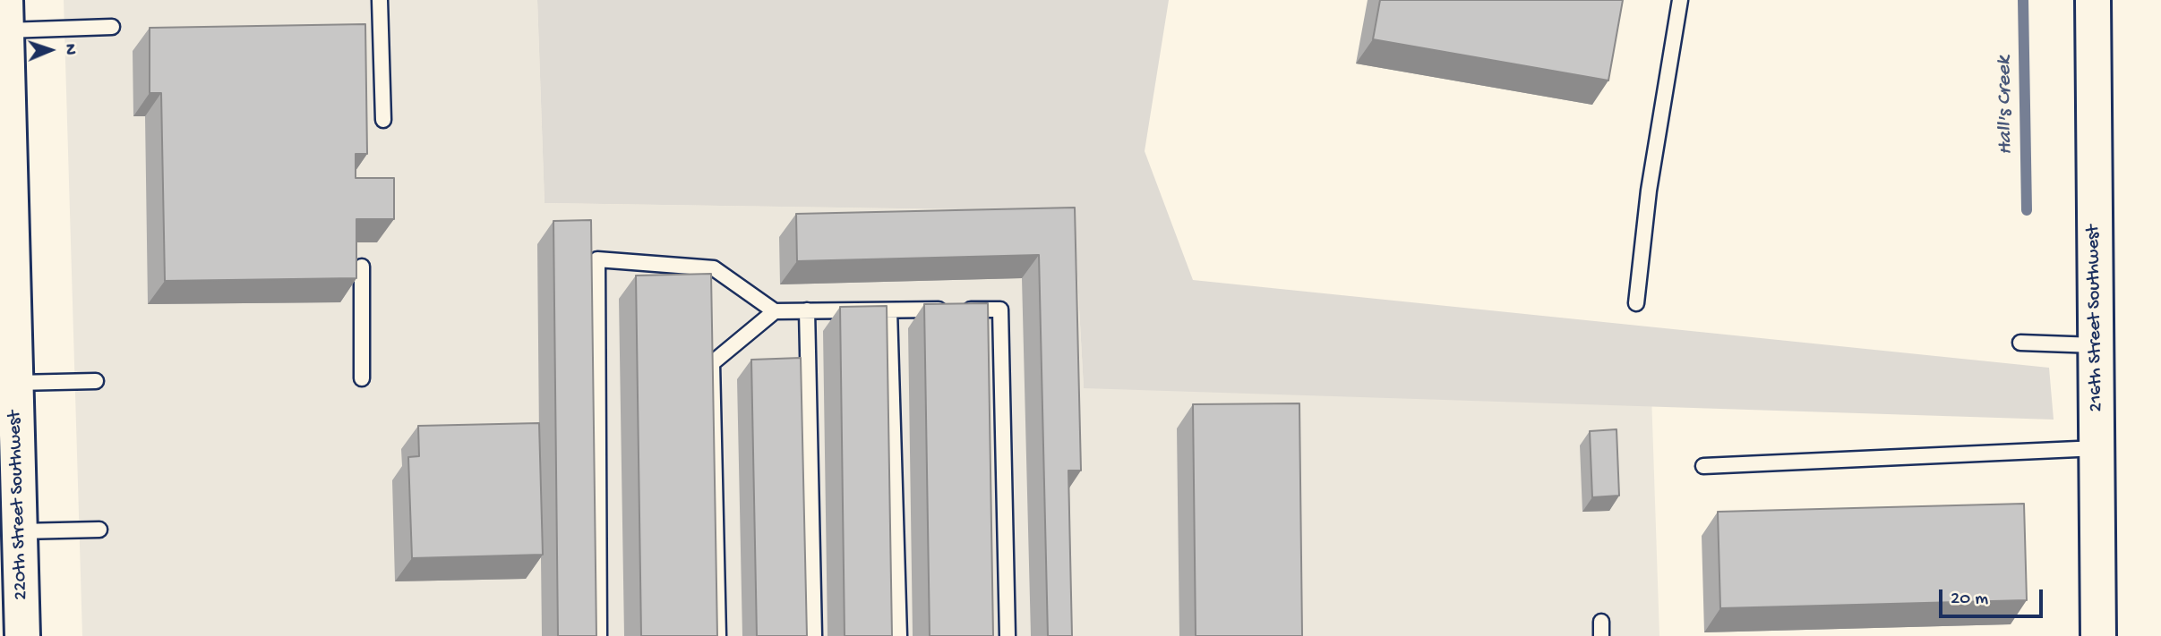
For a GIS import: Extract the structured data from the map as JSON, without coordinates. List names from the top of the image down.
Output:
{
  "streets": {
    "street": ["216th Street Southwest", "220th Street Southwest"]
  },
  "water": ["Hall's Creek"],
  "scale_bar": "20 m",
  "north": "right"
}
